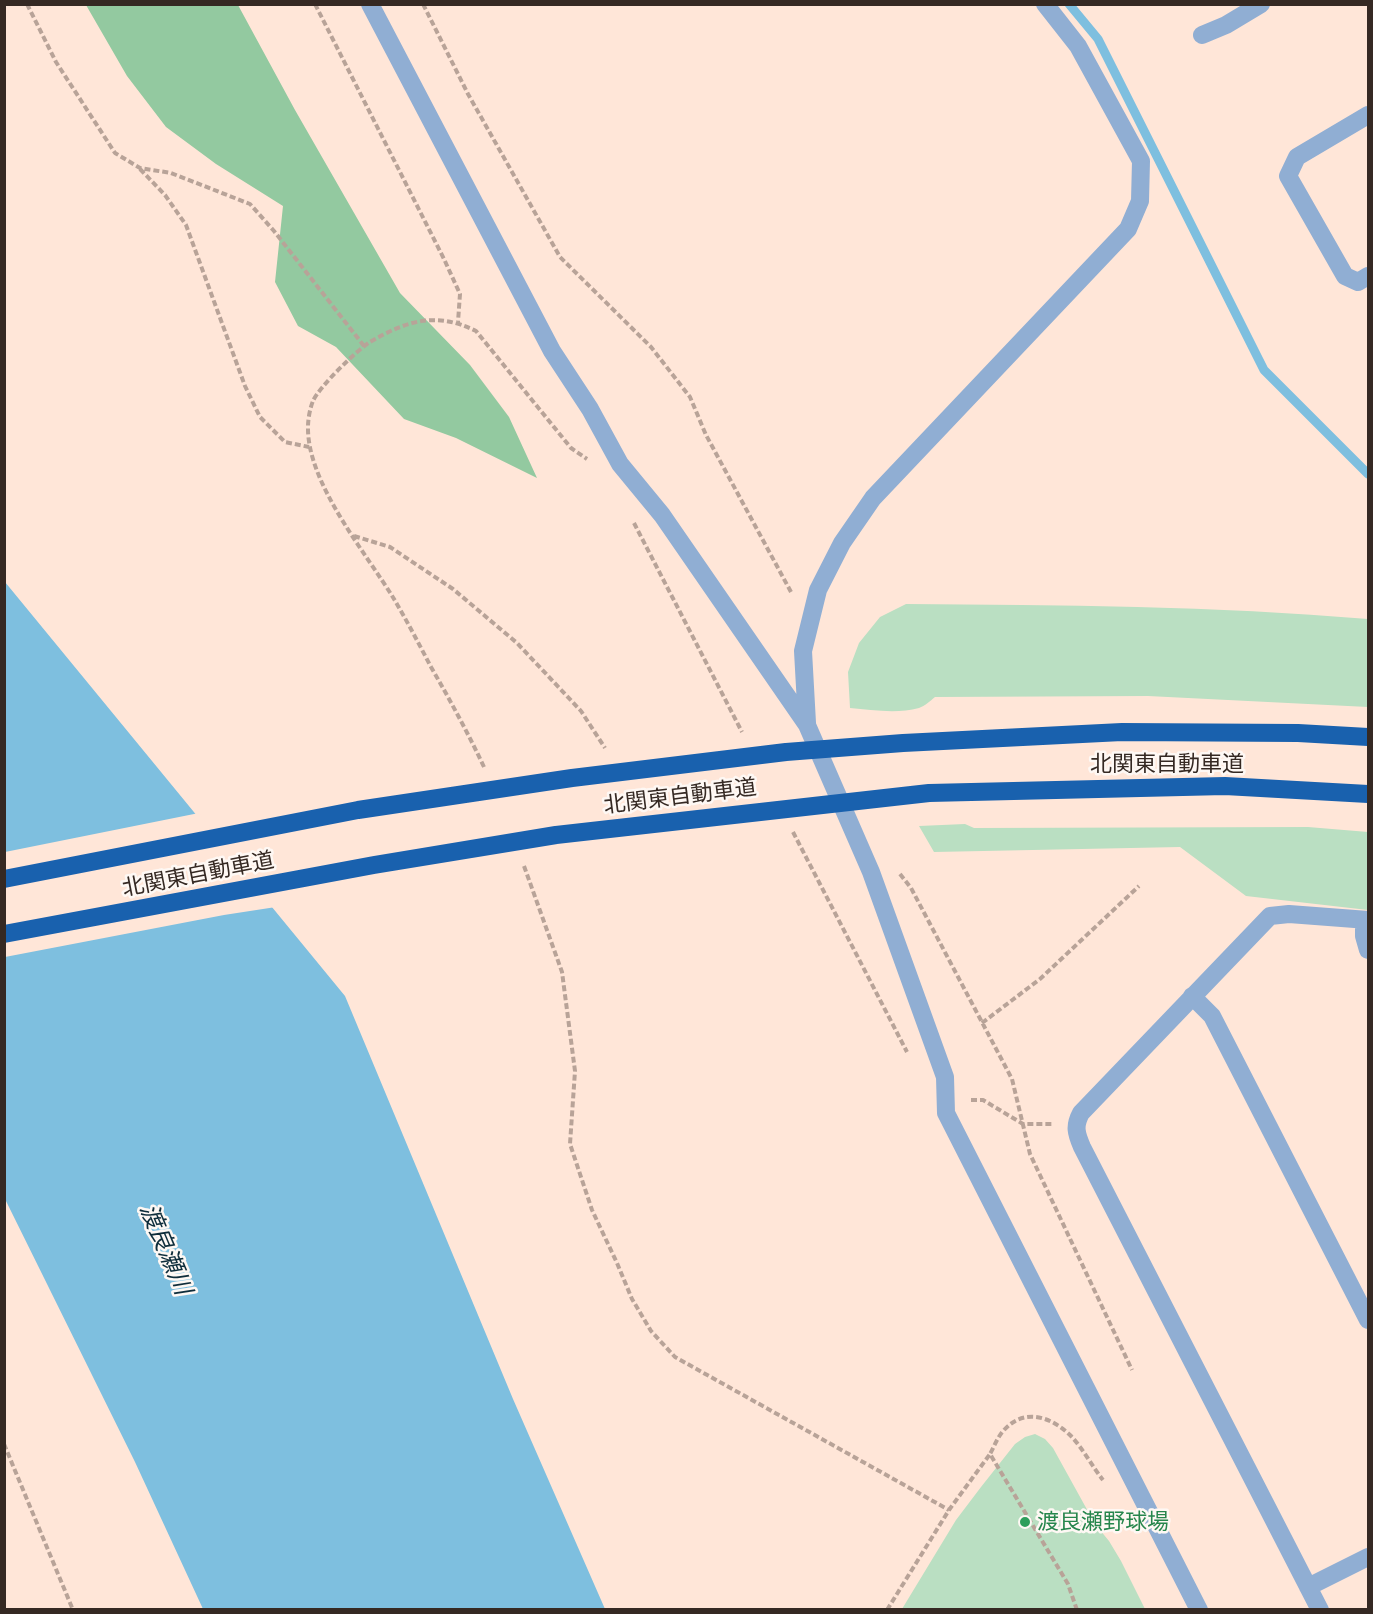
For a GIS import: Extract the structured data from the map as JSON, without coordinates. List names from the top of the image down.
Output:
{
  "streets": {
    "highway": ["北関東自動車道"]
  },
  "water": ["渡良瀬川"],
  "places": ["渡良瀬野球場"]
}
